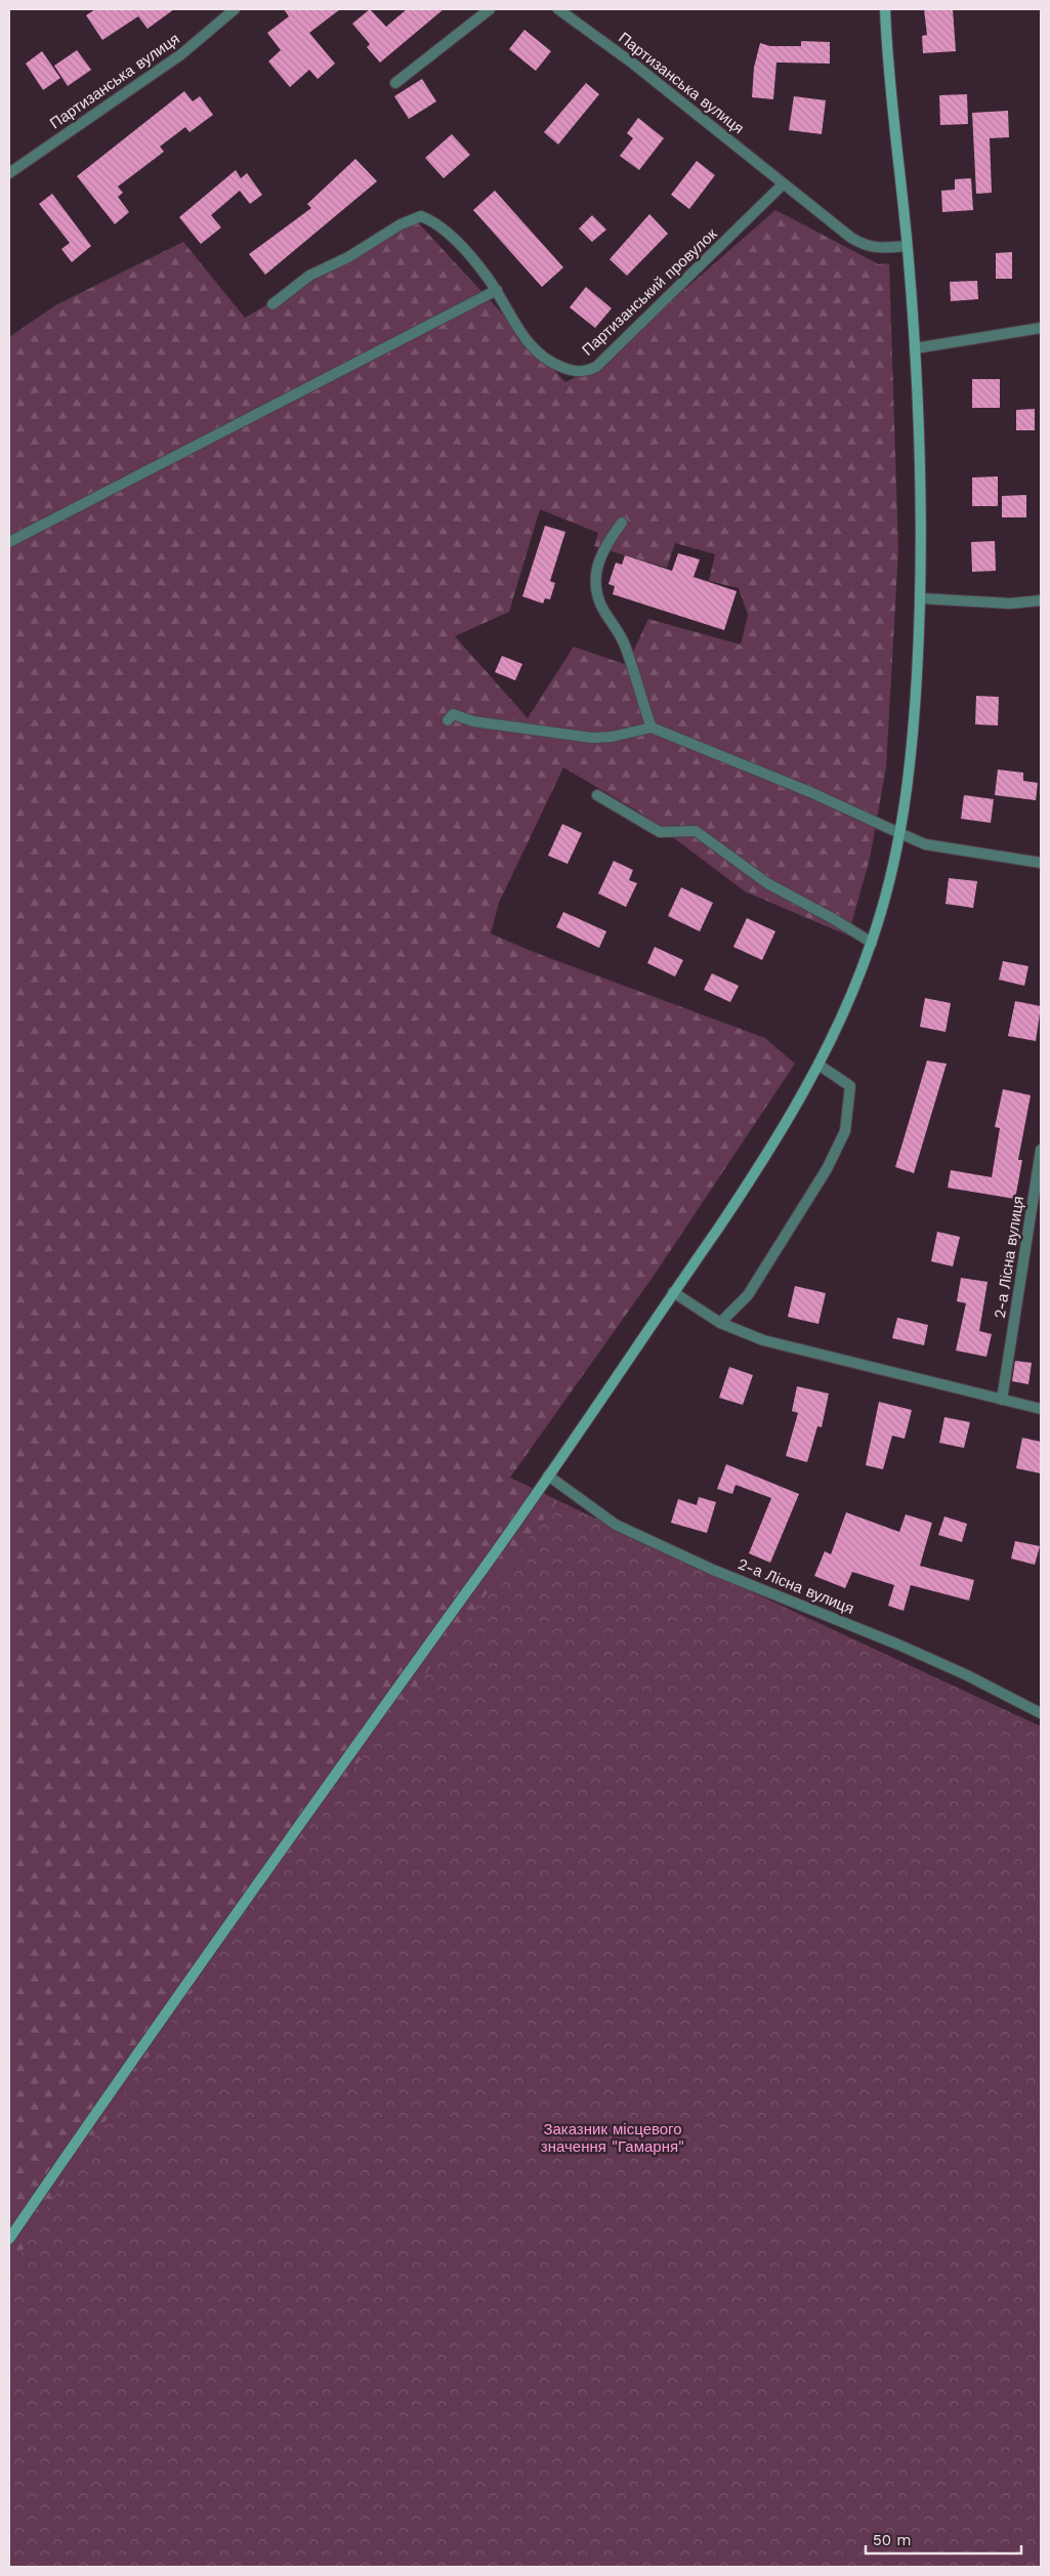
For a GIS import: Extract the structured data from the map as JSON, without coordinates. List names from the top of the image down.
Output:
{
  "streets": {
    "street": ["Партизанська вулиця", "Партизанський провулок", "2-а Лісна вулиця"]
  },
  "crossings": [
    ["Партизанська вулиця", "Партизанський провулок"]
  ],
  "parks": ["Заказник місцевого значення \"Гамарня\""],
  "scale_bar": "50 m"
}
